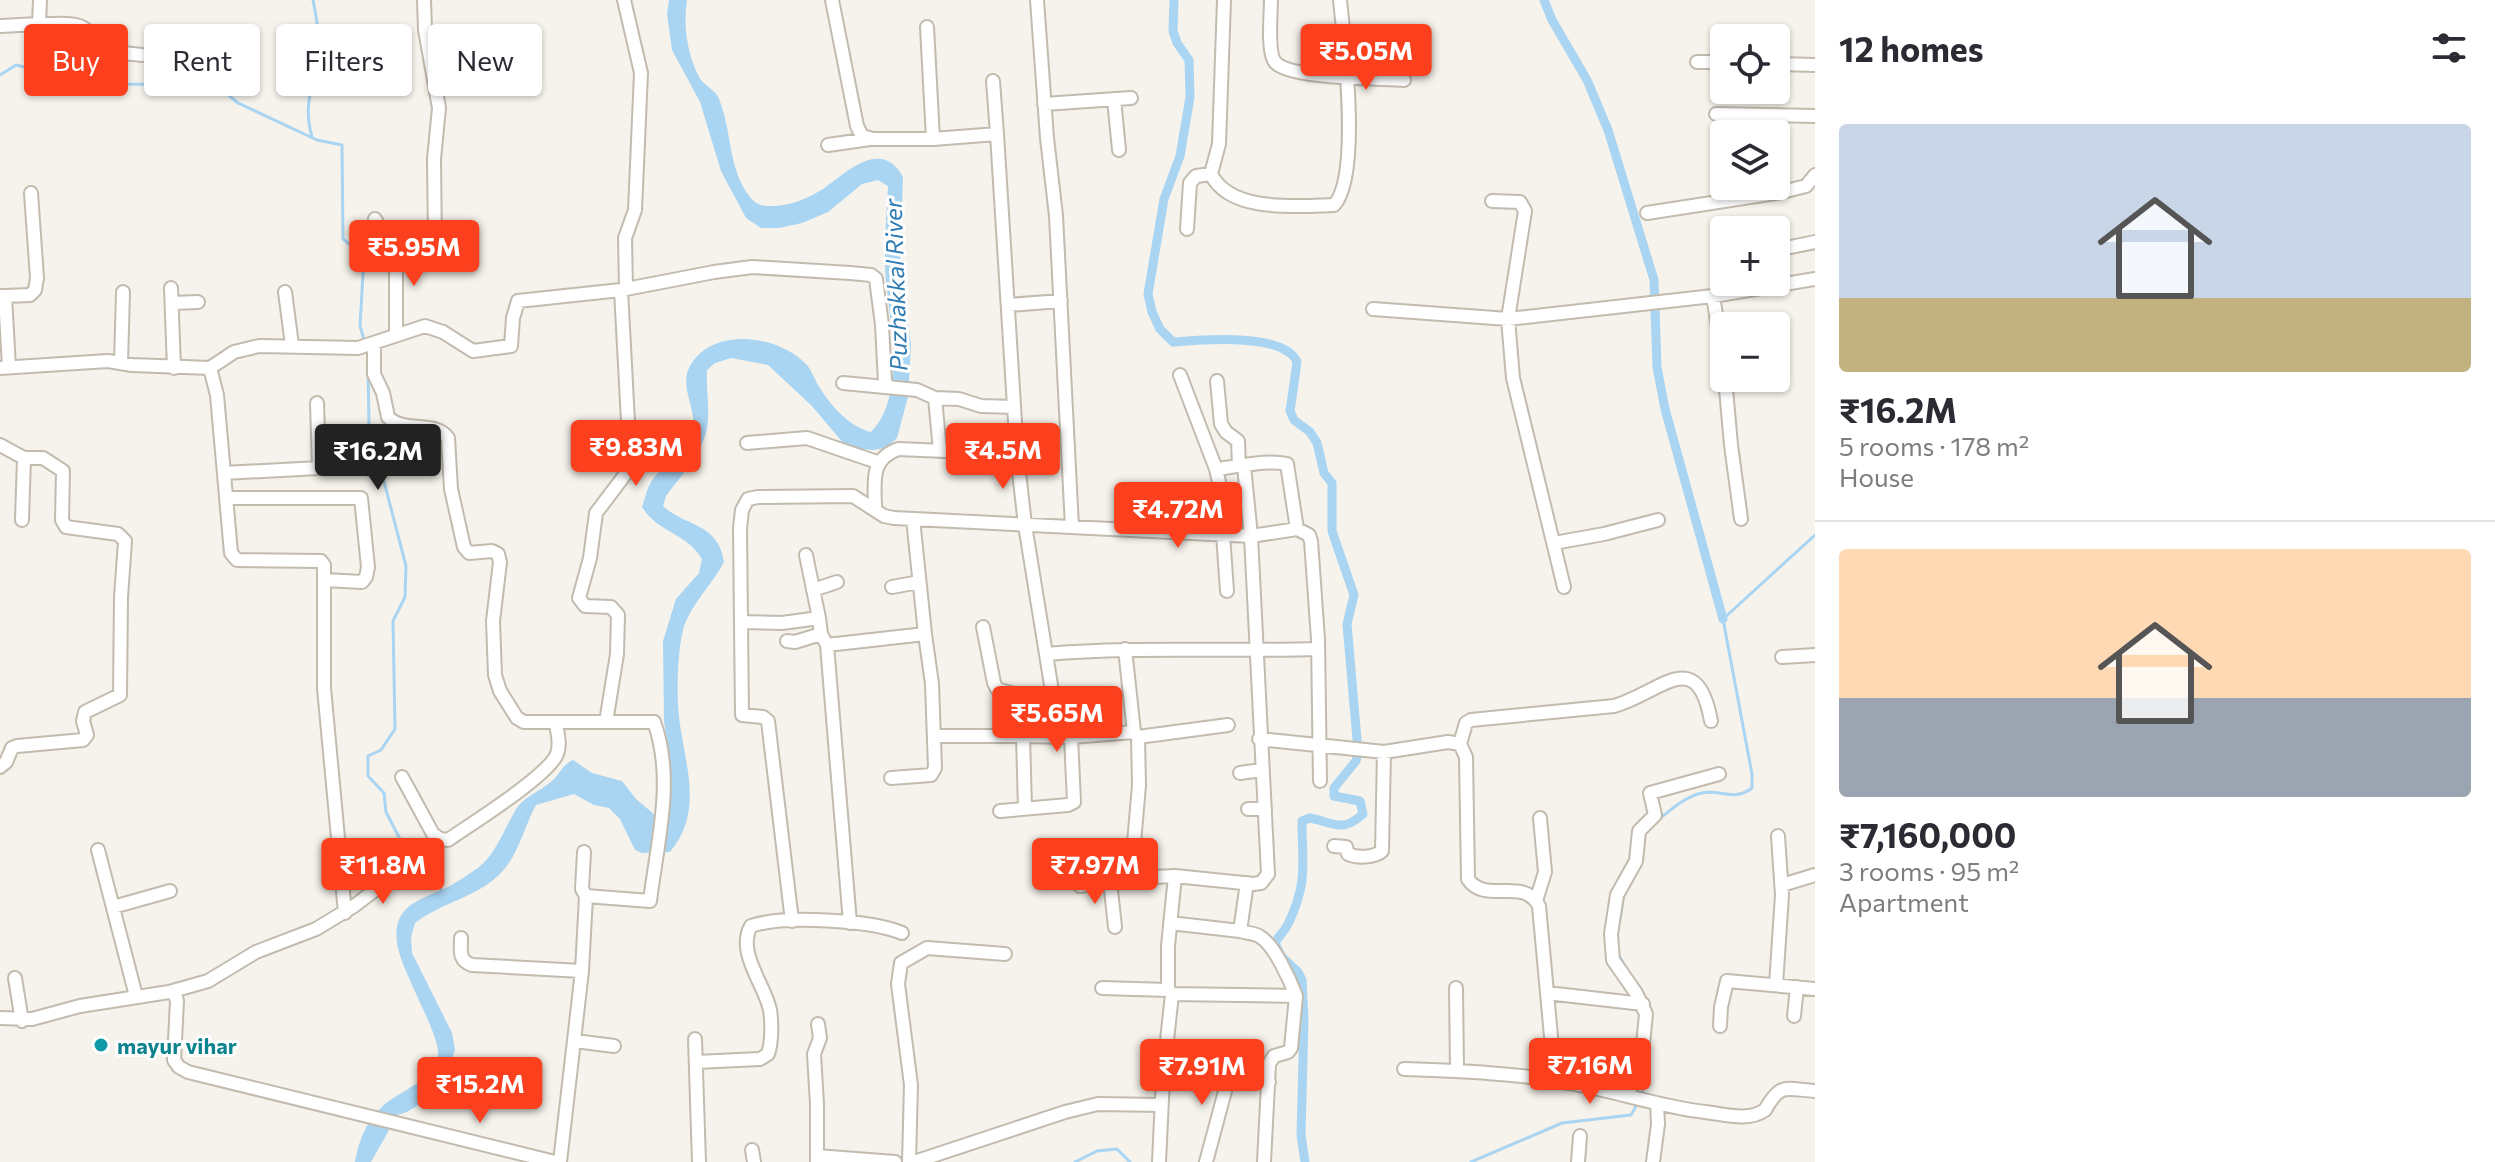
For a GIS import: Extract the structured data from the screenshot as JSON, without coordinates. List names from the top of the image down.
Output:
{
  "water": ["Puzhakkal River"],
  "places": ["mayur vihar"],
  "page": {
    "heading": "12 homes",
    "map_buttons": ["+", "−"],
    "price": [
      "₹5.05M",
      "₹5.95M",
      "₹9.83M",
      "₹4.5M",
      "₹16.2M",
      "₹4.72M",
      "₹5.65M",
      "₹11.8M",
      "₹7.97M",
      "₹7.16M",
      "₹7.91M",
      "₹15.2M"
    ],
    "chip": [
      "Buy",
      "Rent",
      "Filters",
      "New"
    ],
    "list": [
      {
        "name": "₹16.2M",
        "note": "5 rooms · 178 m² · House"
      },
      {
        "name": "₹7,160,000",
        "note": "3 rooms · 95 m² · Apartment"
      }
    ]
  }
}
